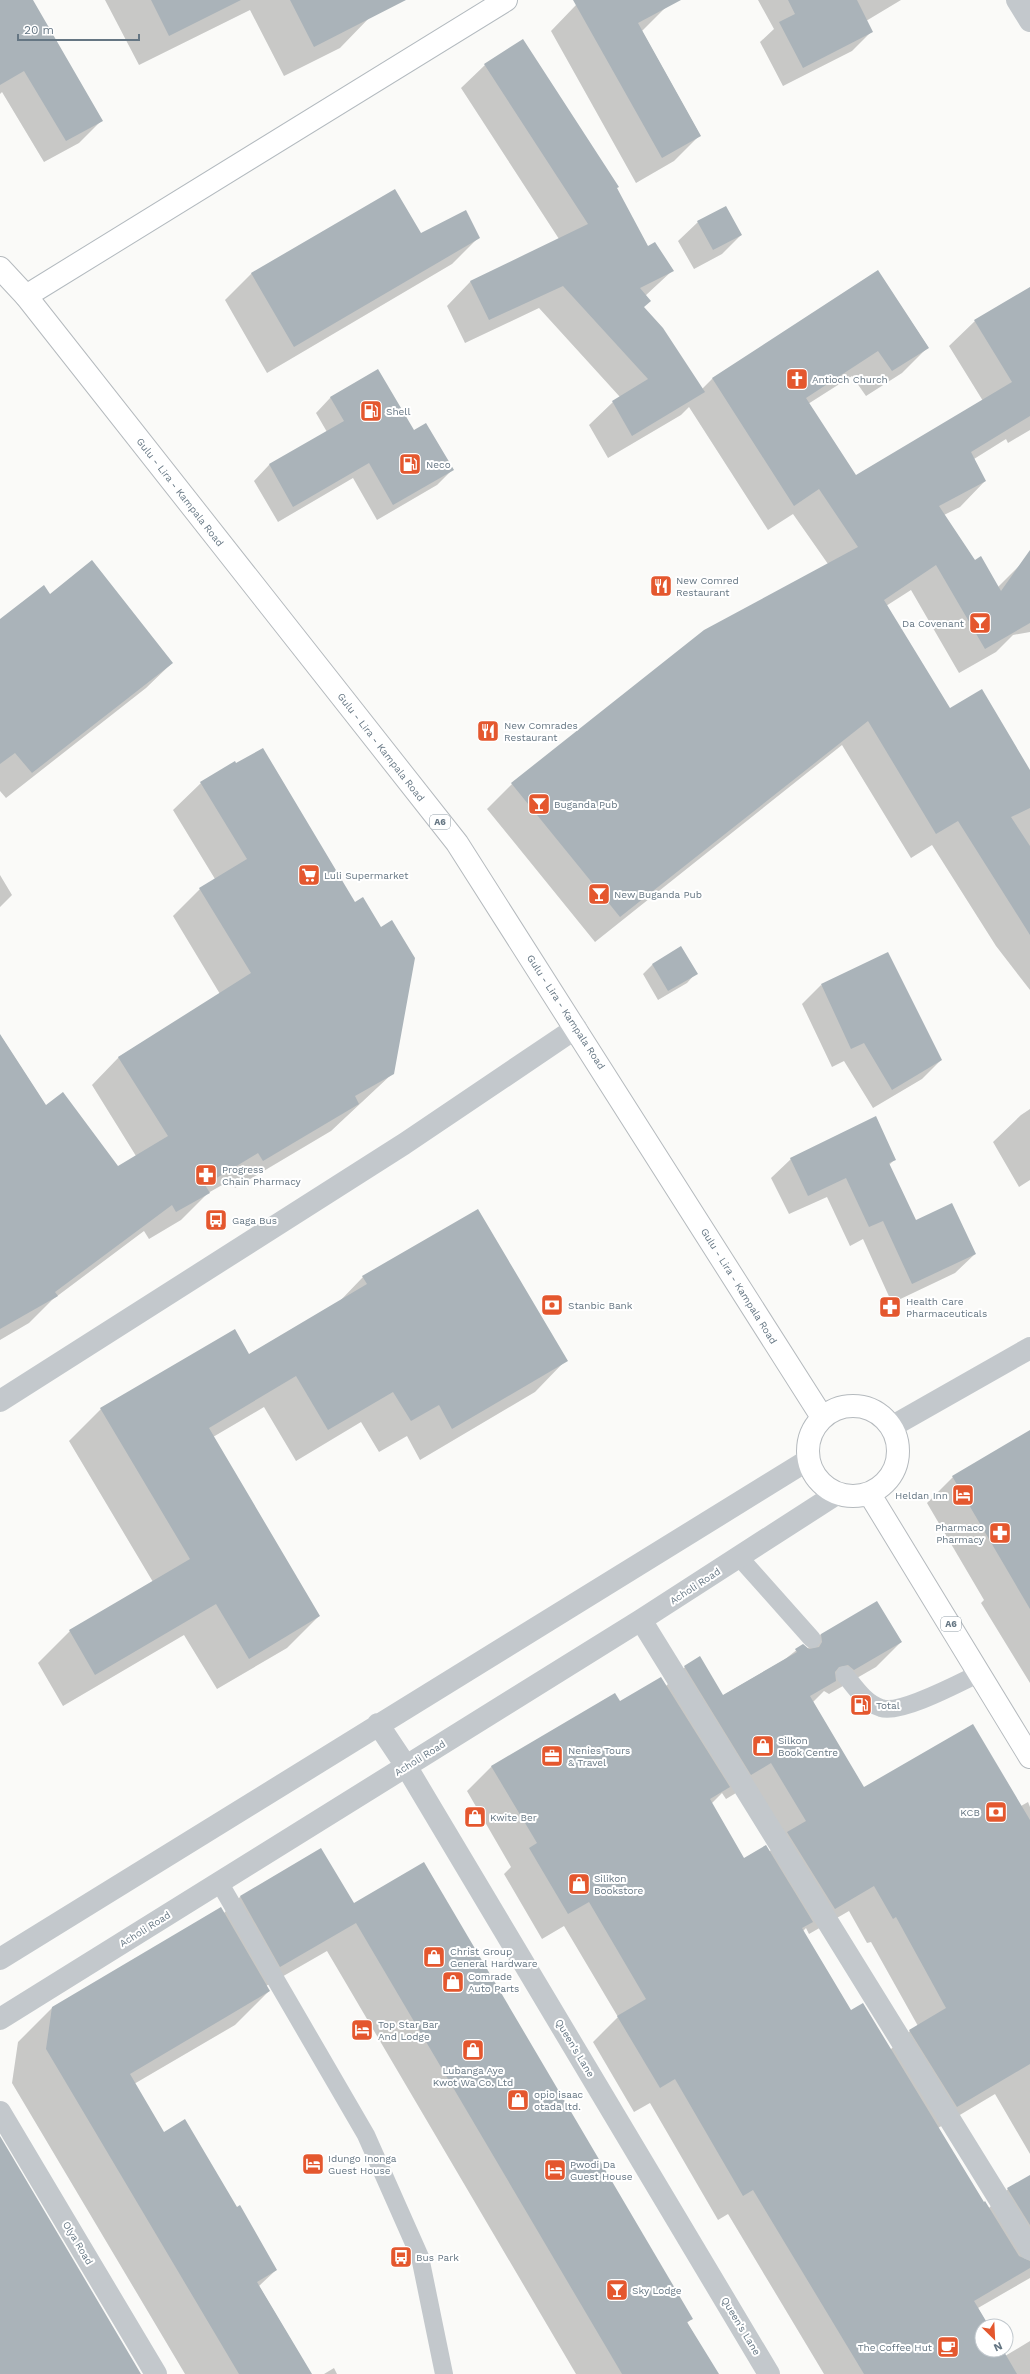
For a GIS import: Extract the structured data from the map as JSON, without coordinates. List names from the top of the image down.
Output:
{
  "streets": {
    "main road": ["Gulu - Lira - Kampala Road", "A6"],
    "street": ["Acholi Road", "Queen's Lane", "Olya Road"]
  },
  "crossings": [
    ["Gulu - Lira - Kampala Road", "A6"],
    ["Gulu - Lira - Kampala Road", "Acholi Road"],
    ["A6", "Acholi Road"],
    ["Acholi Road", "Queen's Lane"]
  ],
  "places": {
    "church": ["Antioch Church"],
    "fuel station": ["Shell", "Neco", "Total"],
    "restaurant": ["New Comred Restaurant", "New Comrades Restaurant"],
    "bar": [
      "Da Covenant",
      "Buganda Pub",
      "New Buganda Pub",
      "Sky Lodge"
    ],
    "supermarket": ["Luli Supermarket"],
    "pharmacy": ["Progress Chain Pharmacy", "Health Care Pharmaceuticals", "Pharmaco Pharmacy"],
    "bus stop": ["Gaga Bus", "Bus Park"],
    "bank": ["Stanbic Bank", "KCB"],
    "hotel": [
      "Heldan Inn",
      "Top Star Bar And Lodge",
      "Idungo Inonga Guest House",
      "Pwodi Da Guest House"
    ],
    "shop": [
      "Silkon Book Centre",
      "Kwite Ber",
      "Silikon Bookstore",
      "Christ Group General Hardware",
      "Comrade Auto Parts",
      "Lubanga Aye Kwot Wa Co. Ltd",
      "opio isaac otada ltd."
    ],
    "office": ["Nenies Tours & Travel"],
    "cafe": ["The Coffee Hut"]
  },
  "scale_bar": "20 m",
  "north": "bottom right"
}
